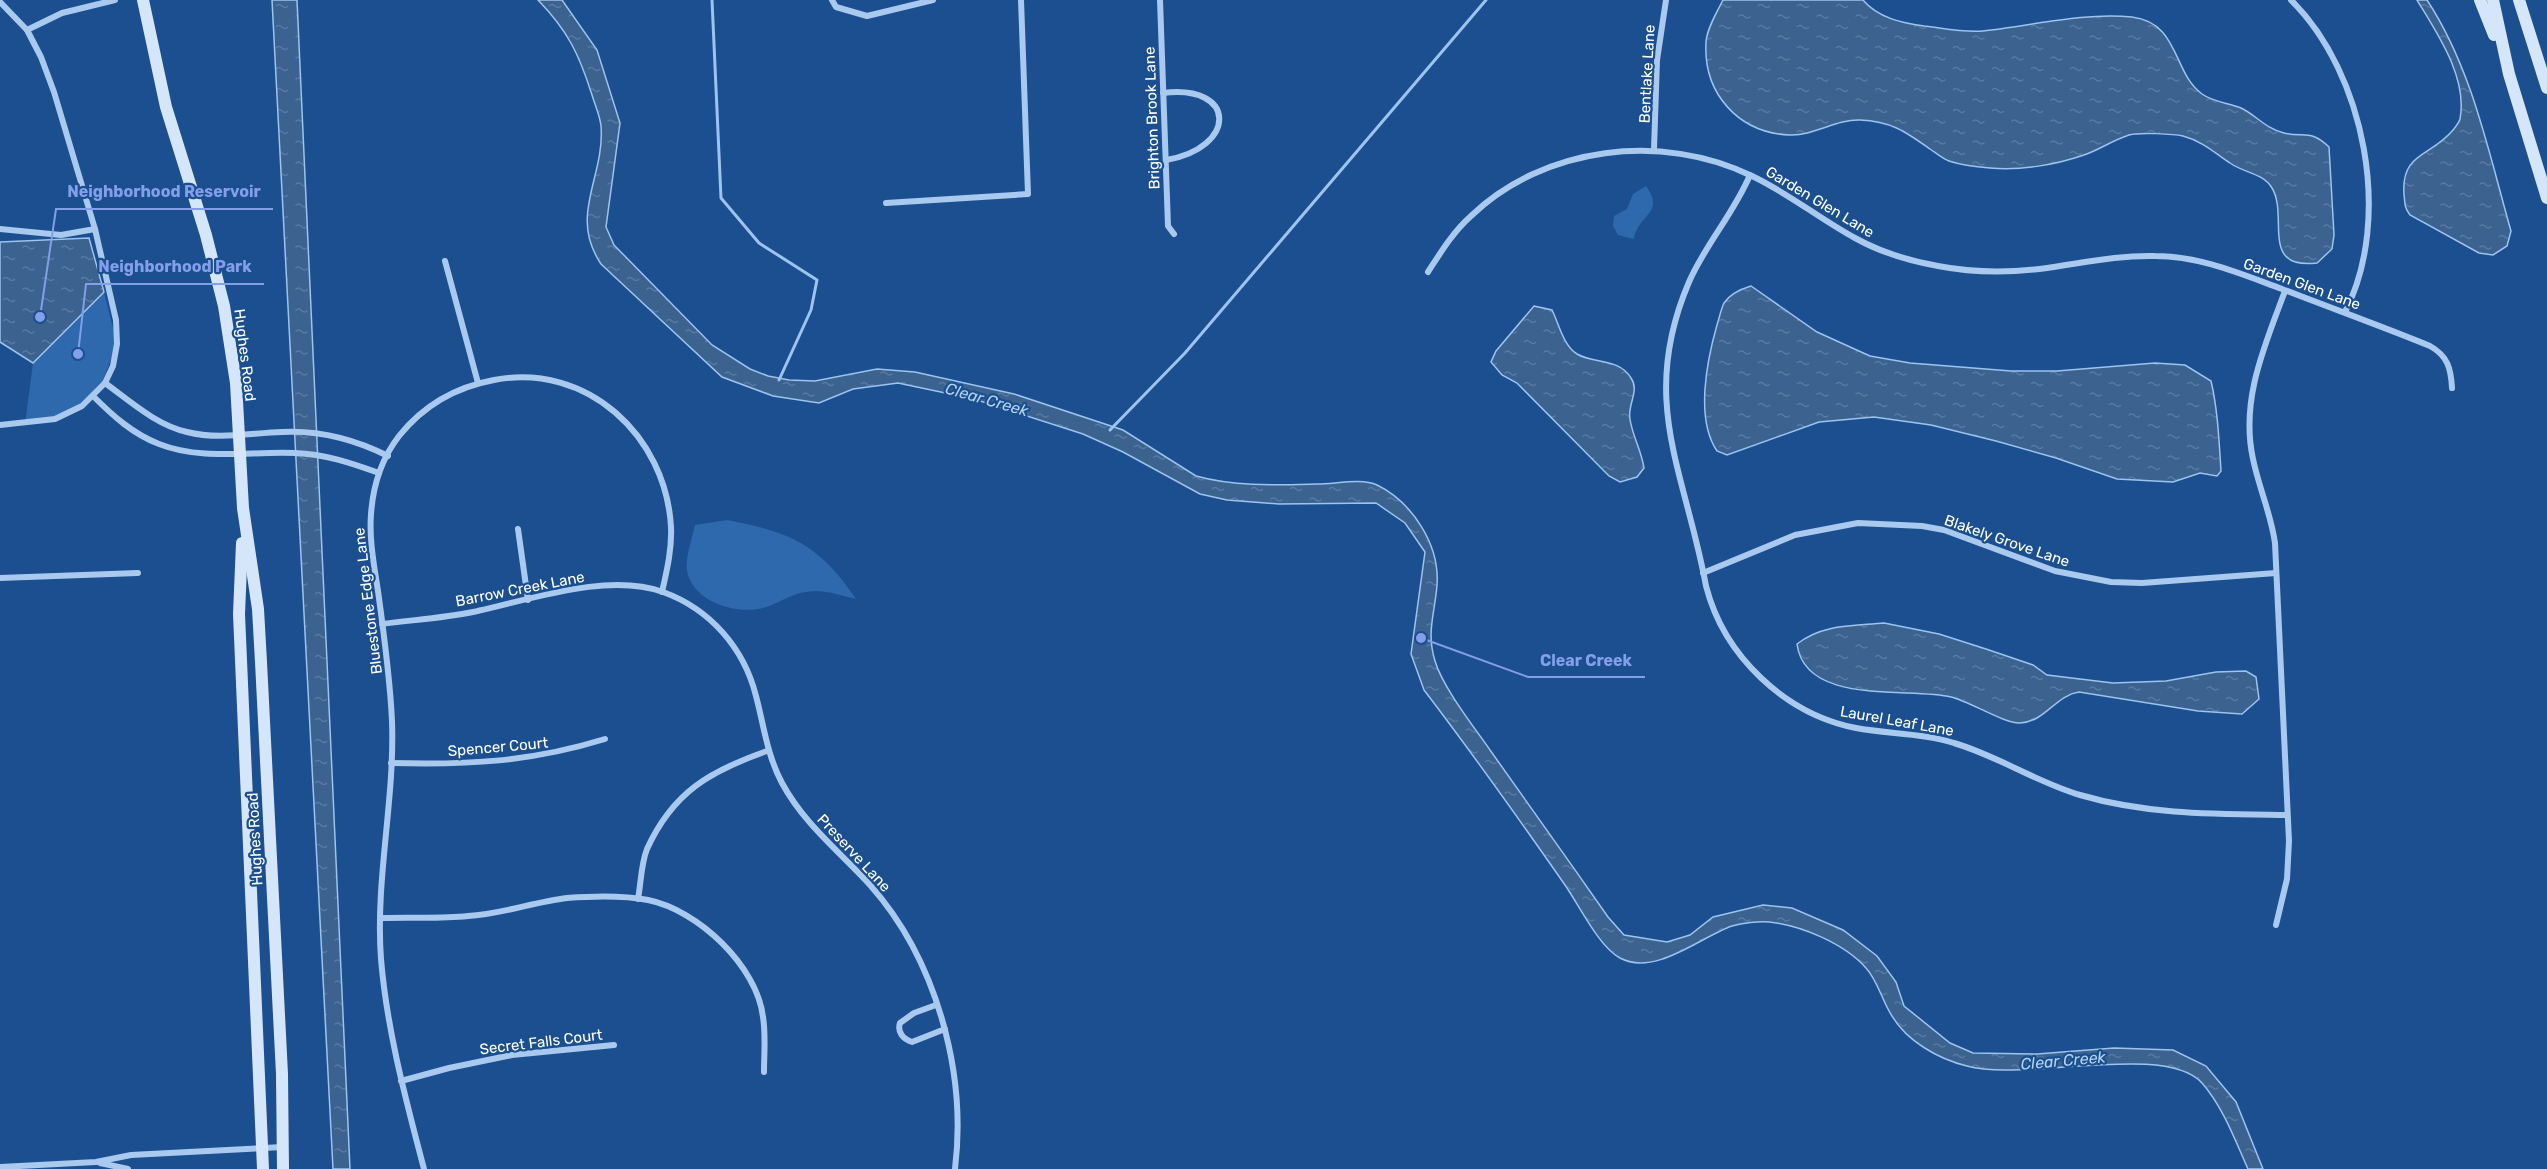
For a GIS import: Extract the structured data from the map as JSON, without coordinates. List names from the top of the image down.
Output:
{
  "streets": {
    "main road": ["Hughes Road"],
    "street": [
      "Bentlake Lane",
      "Brighton Brook Lane",
      "Garden Glen Lane",
      "Blakely Grove Lane",
      "Barrow Creek Lane",
      "Bluestone Edge Lane",
      "Laurel Leaf Lane",
      "Spencer Court",
      "Preserve Lane",
      "Secret Falls Court"
    ]
  },
  "crossings": [
    ["Bentlake Lane", "Garden Glen Lane"],
    ["Garden Glen Lane", "Laurel Leaf Lane"],
    ["Blakely Grove Lane", "Laurel Leaf Lane"],
    ["Barrow Creek Lane", "Bluestone Edge Lane"],
    ["Barrow Creek Lane", "Preserve Lane"],
    ["Bluestone Edge Lane", "Spencer Court"],
    ["Bluestone Edge Lane", "Preserve Lane"],
    ["Bluestone Edge Lane", "Secret Falls Court"]
  ],
  "water": ["Clear Creek"],
  "places": ["Neighborhood Reservoir", "Neighborhood Park", "Clear Creek"]
}
